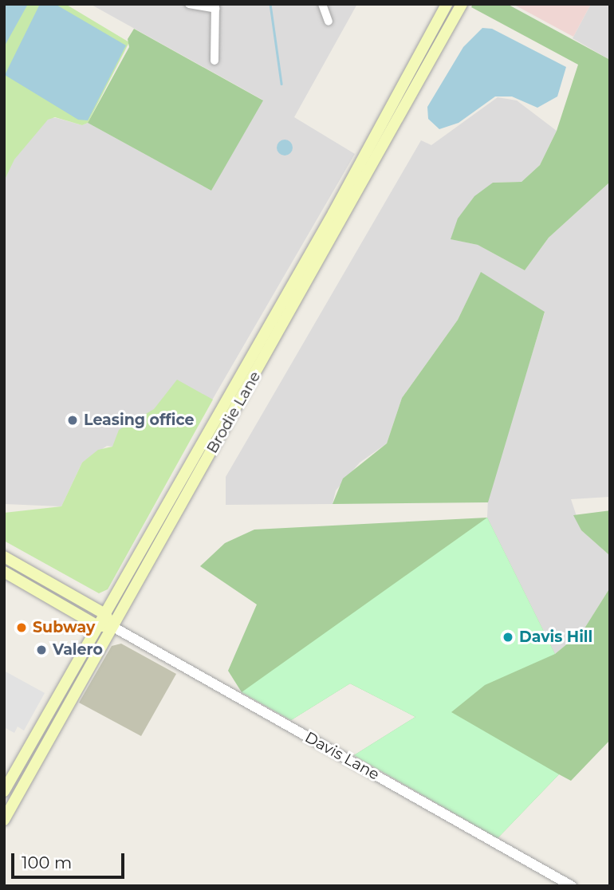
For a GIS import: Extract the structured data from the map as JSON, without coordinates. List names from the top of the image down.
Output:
{
  "streets": {
    "main road": ["Brodie Lane", "Davis Lane"]
  },
  "crossings": [
    ["Brodie Lane", "Davis Lane"]
  ],
  "places": [
    "Leasing office",
    "Subway",
    "Davis Hill",
    "Valero"
  ],
  "scale_bar": "100 m"
}
